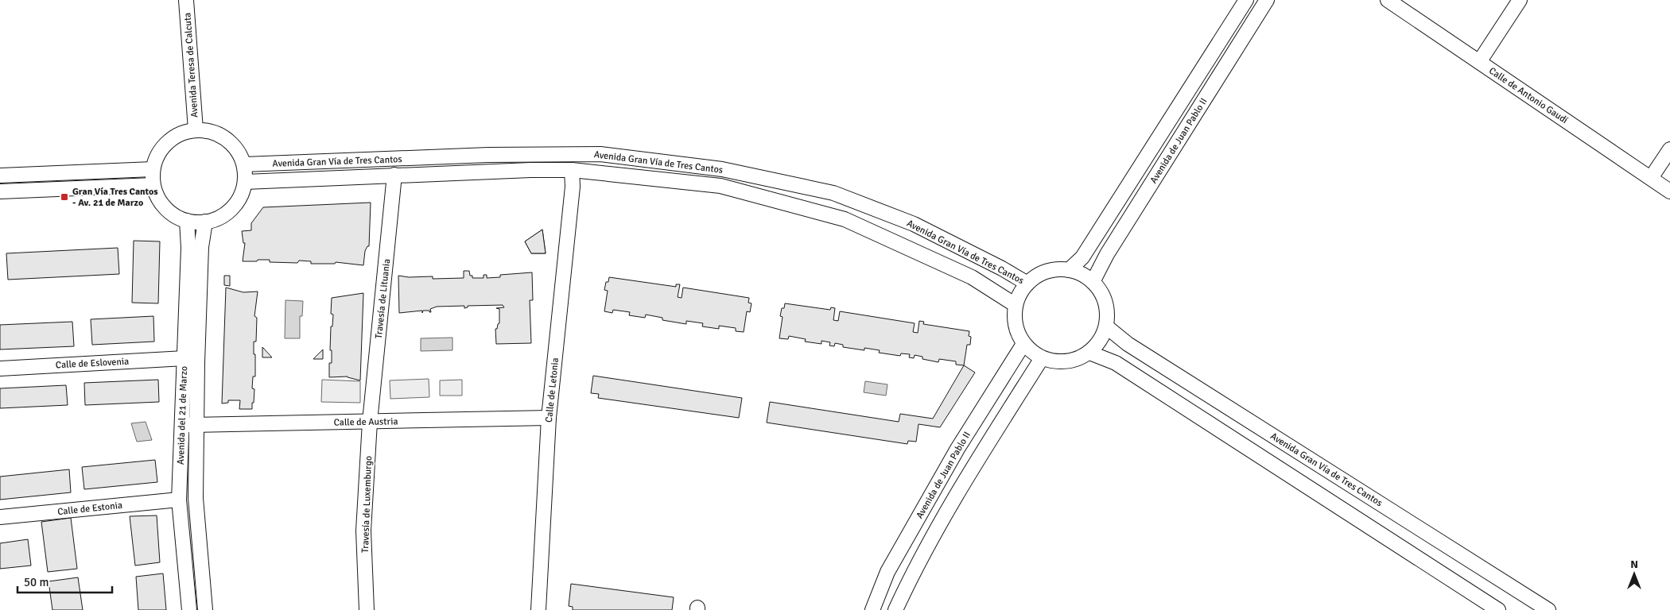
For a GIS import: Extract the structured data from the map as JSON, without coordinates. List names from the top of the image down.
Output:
{
  "streets": {
    "street": [
      "Avenida Teresa de Calcuta",
      "Calle de Antonio Gaudí",
      "Avenida de Juan Pablo II",
      "Avenida Gran Vía de Tres Cantos",
      "Travesía de Lituania",
      "Calle de Eslovenia",
      "Calle de Letonia",
      "Avenida del 21 de Marzo",
      "Calle de Austria",
      "Travesía de Luxemburgo",
      "Calle de Estonia"
    ]
  },
  "crossings": [
    ["Avenida Teresa de Calcuta", "Avenida Gran Vía de Tres Cantos"],
    ["Avenida Teresa de Calcuta", "Avenida del 21 de Marzo"],
    ["Avenida de Juan Pablo II", "Avenida Gran Vía de Tres Cantos"],
    ["Avenida Gran Vía de Tres Cantos", "Travesía de Lituania"],
    ["Avenida Gran Vía de Tres Cantos", "Calle de Letonia"],
    ["Avenida Gran Vía de Tres Cantos", "Avenida del 21 de Marzo"],
    ["Travesía de Lituania", "Calle de Austria"],
    ["Travesía de Lituania", "Travesía de Luxemburgo"],
    ["Calle de Eslovenia", "Avenida del 21 de Marzo"],
    ["Calle de Letonia", "Calle de Austria"],
    ["Avenida del 21 de Marzo", "Calle de Austria"],
    ["Avenida del 21 de Marzo", "Calle de Estonia"],
    ["Calle de Austria", "Travesía de Luxemburgo"]
  ],
  "places": {
    "transit": ["Gran Vía Tres Cantos - Av. 21 de Marzo"]
  },
  "scale_bar": "50 m",
  "north": "top"
}
